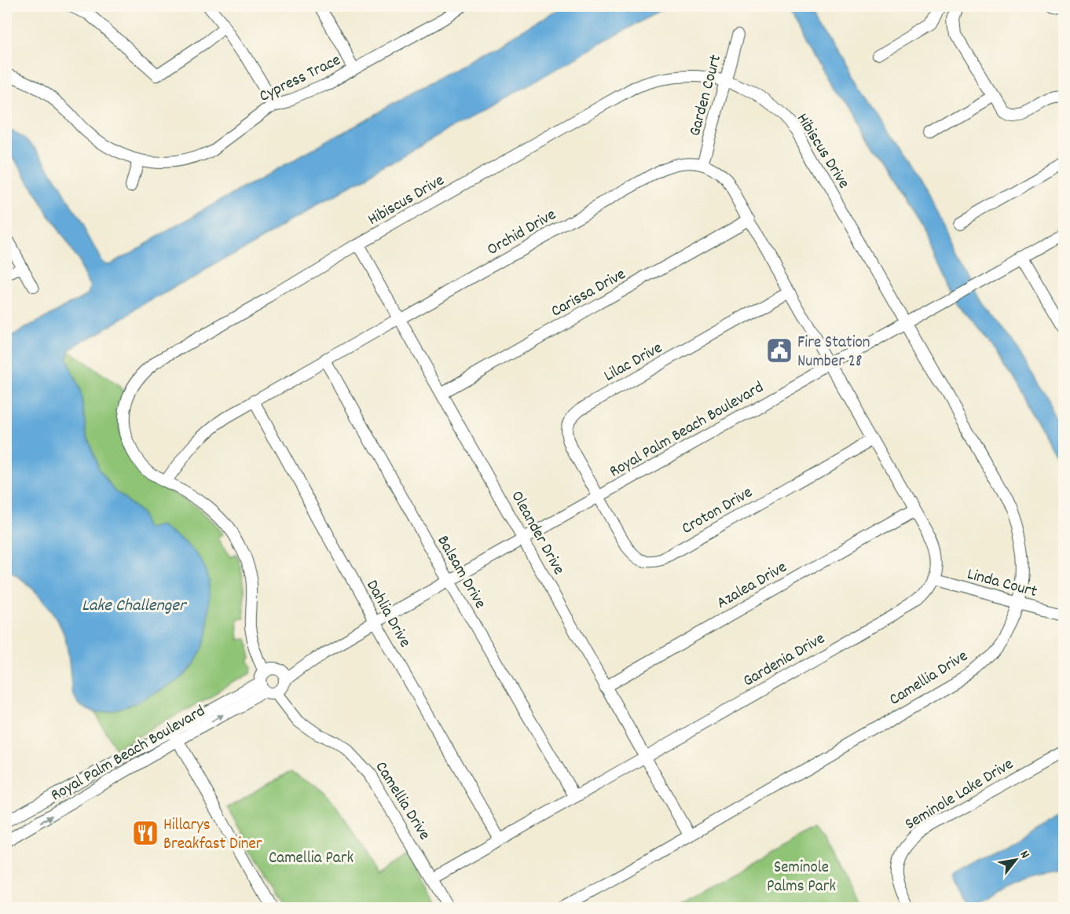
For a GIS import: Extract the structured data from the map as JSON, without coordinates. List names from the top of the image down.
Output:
{
  "streets": {
    "street": [
      "Cypress Trace",
      "Garden Court",
      "Hibiscus Drive",
      "Orchid Drive",
      "Carissa Drive",
      "Lilac Drive",
      "Royal Palm Beach Boulevard",
      "Croton Drive",
      "Oleander Drive",
      "Balsam Drive",
      "Linda Court",
      "Azalea Drive",
      "Dahlia Drive",
      "Gardenia Drive",
      "Camellia Drive",
      "Seminole Lake Drive"
    ]
  },
  "crossings": [
    ["Garden Court", "Hibiscus Drive"],
    ["Garden Court", "Orchid Drive"],
    ["Hibiscus Drive", "Orchid Drive"],
    ["Hibiscus Drive", "Royal Palm Beach Boulevard"],
    ["Hibiscus Drive", "Oleander Drive"],
    ["Hibiscus Drive", "Camellia Drive"],
    ["Orchid Drive", "Carissa Drive"],
    ["Orchid Drive", "Lilac Drive"],
    ["Orchid Drive", "Royal Palm Beach Boulevard"],
    ["Orchid Drive", "Oleander Drive"],
    ["Orchid Drive", "Balsam Drive"],
    ["Orchid Drive", "Dahlia Drive"],
    ["Carissa Drive", "Oleander Drive"],
    ["Lilac Drive", "Royal Palm Beach Boulevard"],
    ["Lilac Drive", "Croton Drive"],
    ["Royal Palm Beach Boulevard", "Croton Drive"],
    ["Royal Palm Beach Boulevard", "Oleander Drive"],
    ["Royal Palm Beach Boulevard", "Balsam Drive"],
    ["Royal Palm Beach Boulevard", "Dahlia Drive"],
    ["Royal Palm Beach Boulevard", "Camellia Drive"],
    ["Oleander Drive", "Azalea Drive"],
    ["Oleander Drive", "Gardenia Drive"],
    ["Oleander Drive", "Camellia Drive"],
    ["Balsam Drive", "Gardenia Drive"],
    ["Linda Court", "Gardenia Drive"],
    ["Linda Court", "Camellia Drive"],
    ["Dahlia Drive", "Gardenia Drive"],
    ["Gardenia Drive", "Camellia Drive"]
  ],
  "water": ["Lake Challenger"],
  "parks": ["Camellia Park", "Seminole Palms Park"],
  "places": {
    "public building": ["Fire Station Number 28"],
    "restaurant": ["Hillarys Breakfast Diner"]
  },
  "north": "top right"
}
